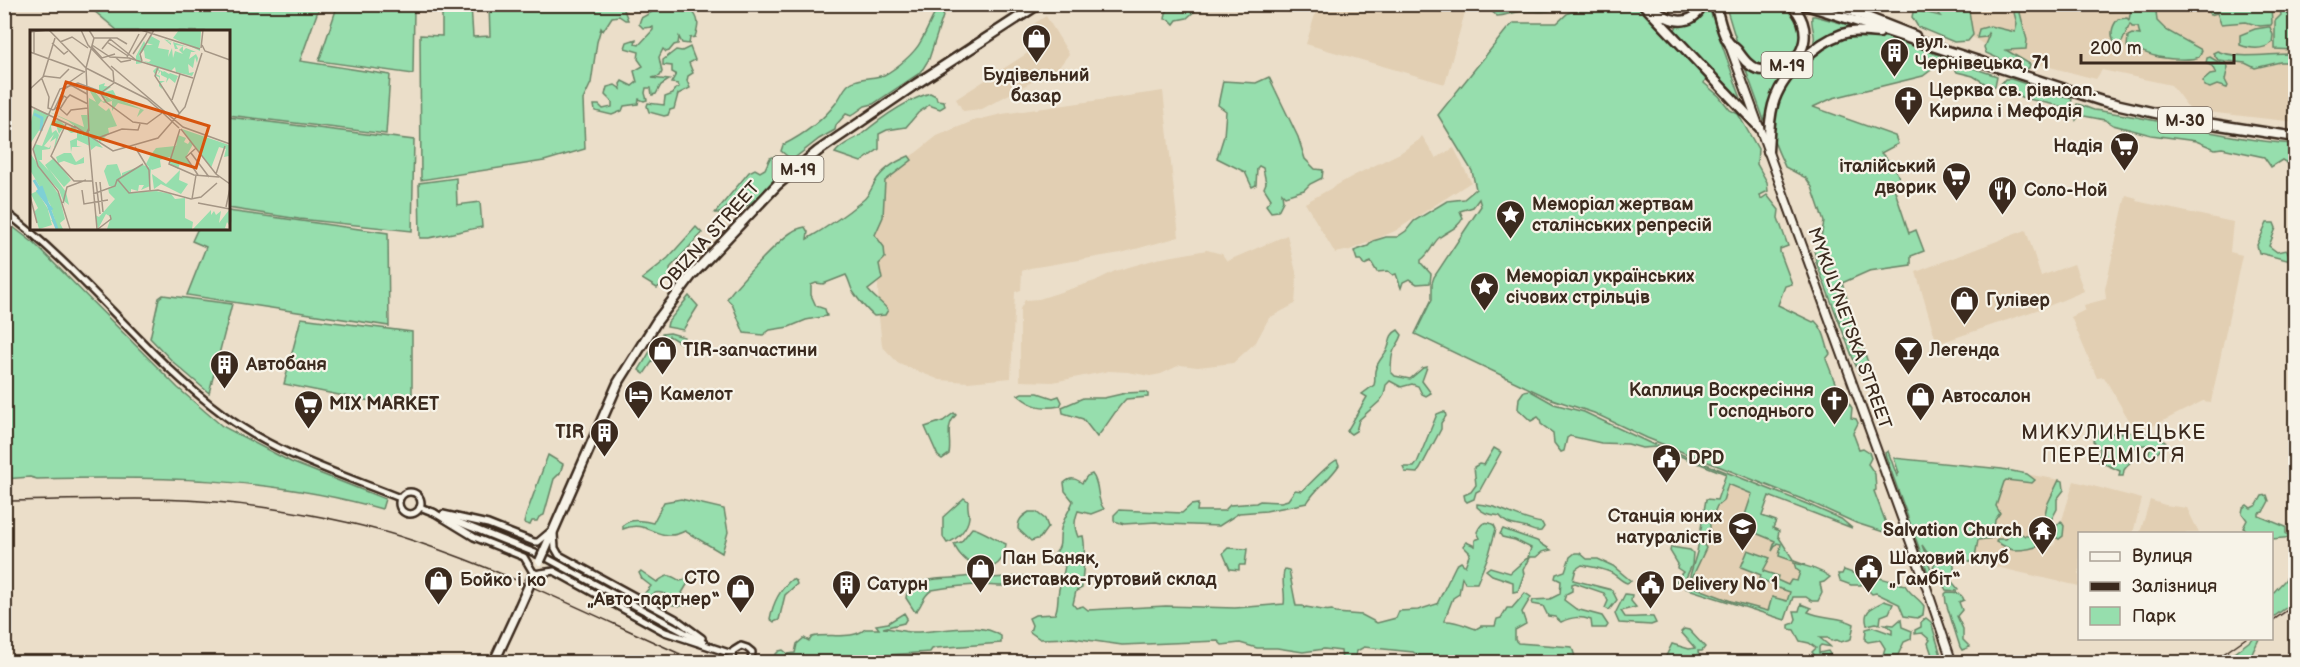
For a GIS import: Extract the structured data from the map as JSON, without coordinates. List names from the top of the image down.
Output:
{
  "streets": {
    "highway": [
      "М-19",
      "М-30",
      "OBIZNA STREET",
      "MYKULYNETSKA STREET"
    ]
  },
  "crossings": [
    ["М-19", "OBIZNA STREET"],
    ["М-19", "MYKULYNETSKA STREET"]
  ],
  "districts": ["МИКУЛИНЕЦЬКЕ ПЕРЕДМІСТЯ"],
  "places": {
    "shop": [
      "Будівельний базар",
      "Гулівер",
      "TIR-запчастини",
      "Автосалон",
      "Пан Баняк, виставка-гуртовий склад",
      "Бойко і ко",
      "СТО „Авто-партнер“"
    ],
    "building": [
      "вул. Чернівецька, 71",
      "Автобаня",
      "TIR",
      "Сатурн"
    ],
    "church": ["Церква св. рівноап. Кирила і Мефодія", "Каплиця Воскресіння Господнього"],
    "supermarket": ["Надія", "італійський дворик", "MIX MARKET"],
    "restaurant": ["Соло-Ной"],
    "place": ["Меморіал жертвам сталінських репресій", "Меморіал українських січових стрільців"],
    "bar": ["Легенда"],
    "hotel": ["Камелот"],
    "public building": ["DPD", "Шаховий клуб „Гамбіт“", "Delivery No 1"],
    "school or university": ["Станція юних натуралістів"],
    "temple": ["Salvation Church"]
  },
  "legend": ["Вулиця", "Залізниця", "Парк"],
  "scale_bar": "200 m"
}
